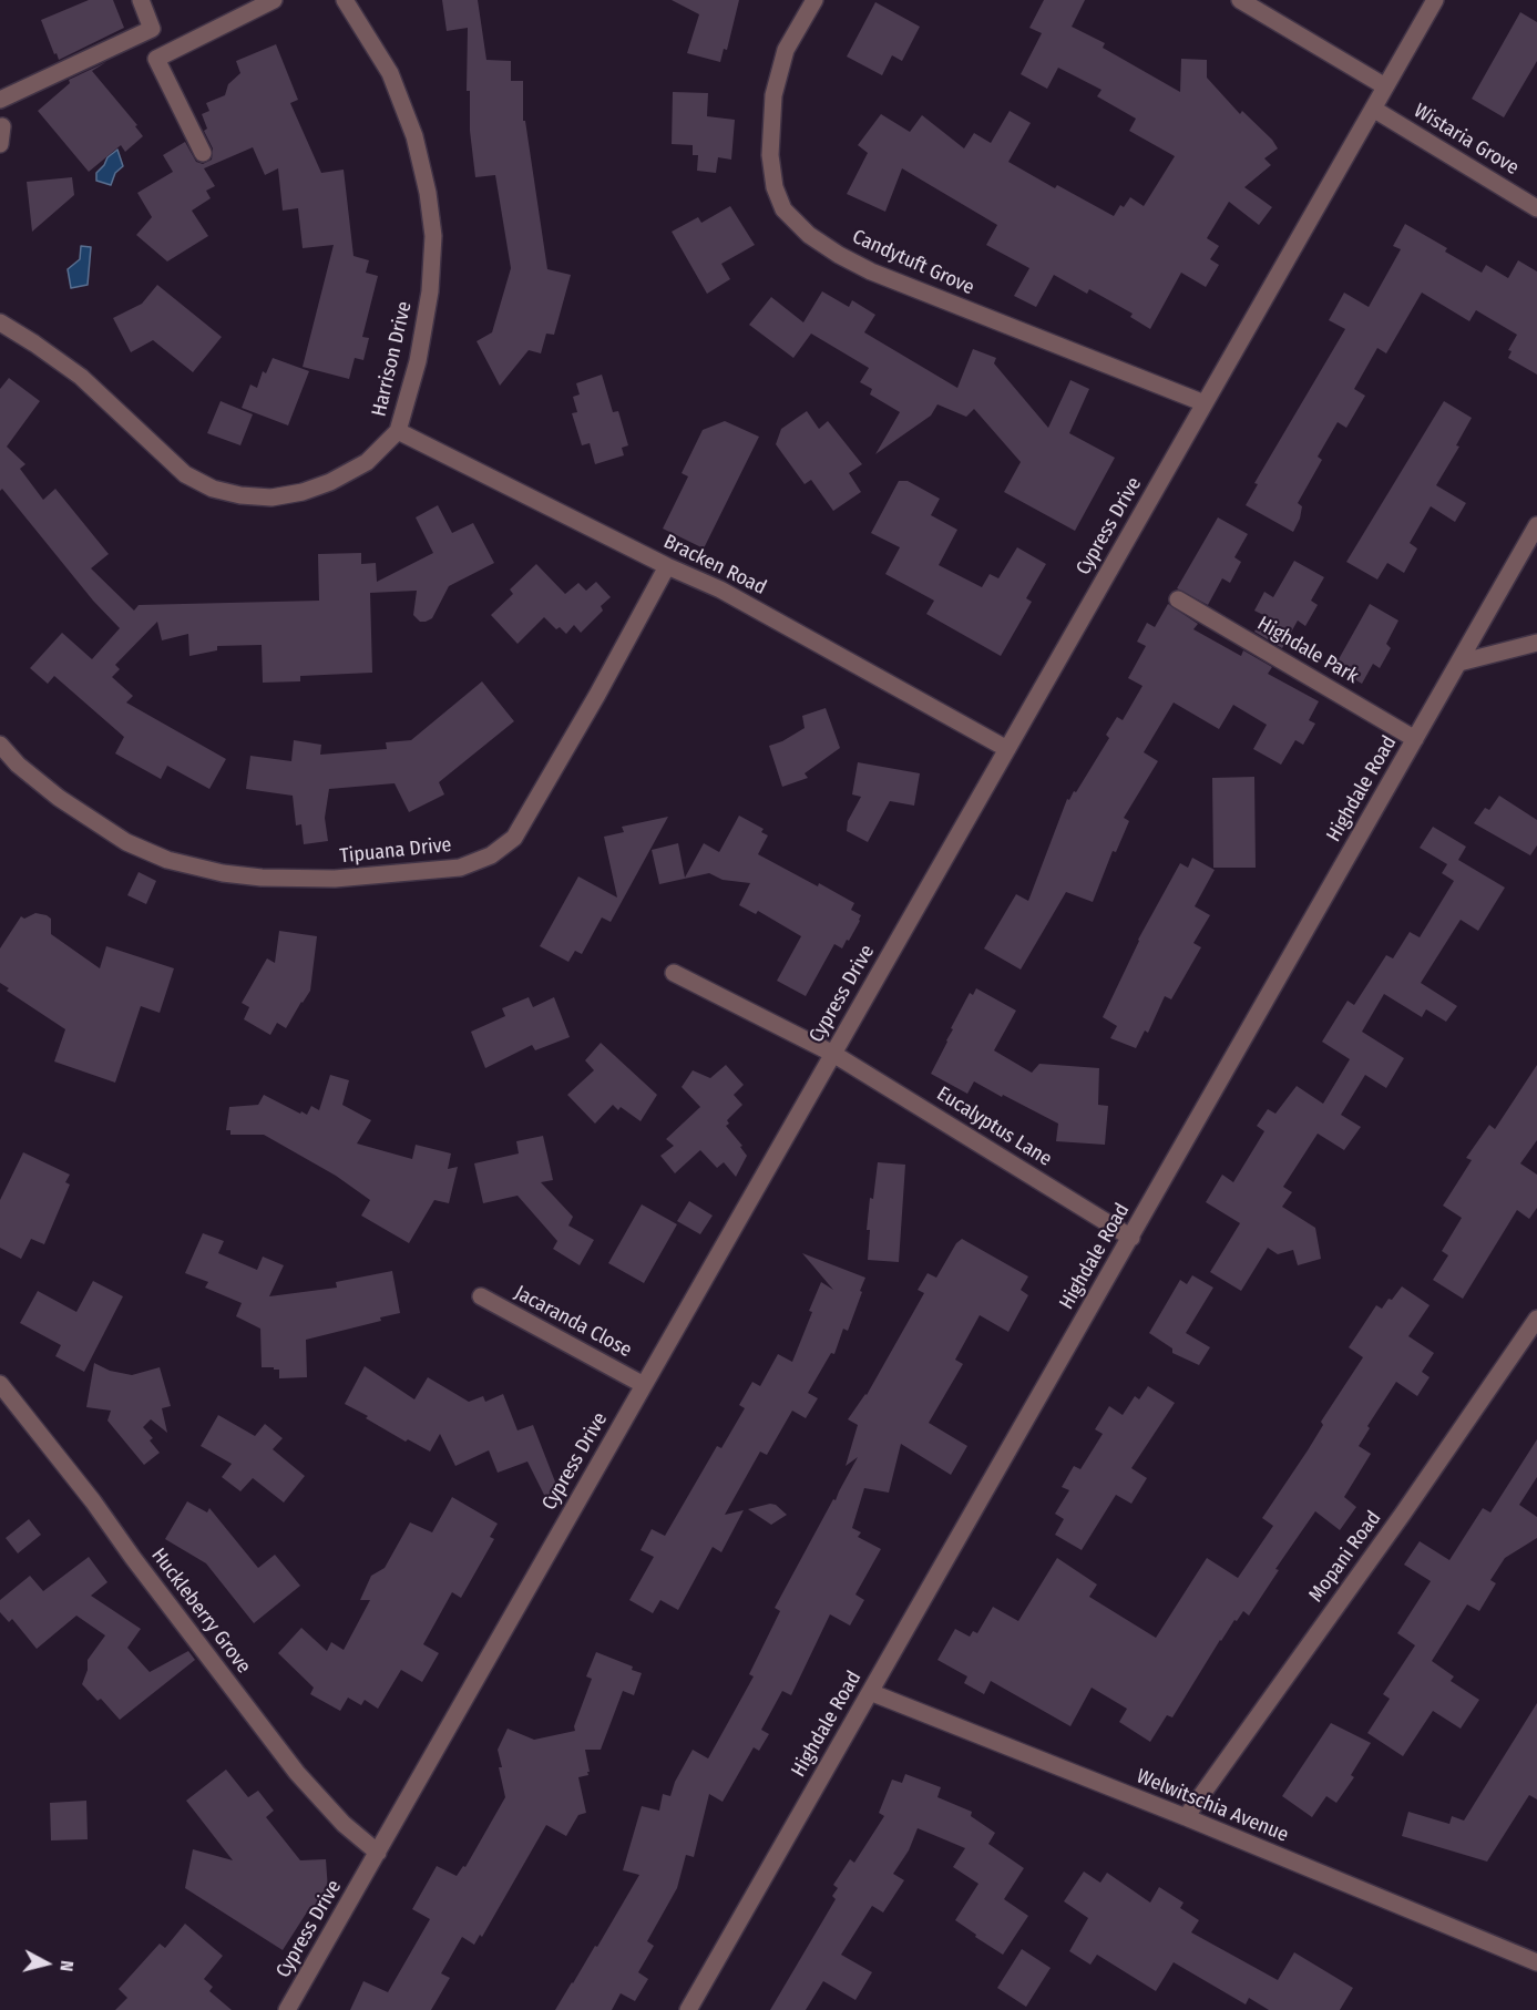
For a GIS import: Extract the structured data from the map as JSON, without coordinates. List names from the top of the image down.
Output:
{
  "streets": {
    "street": [
      "Wistaria Grove",
      "Candytuft Grove",
      "Harrison Drive",
      "Cypress Drive",
      "Bracken Road",
      "Highdale Park",
      "Highdale Road",
      "Tipuana Drive",
      "Eucalyptus Lane",
      "Jacaranda Close",
      "Mopani Road",
      "Huckleberry Grove",
      "Welwitschia Avenue"
    ]
  },
  "crossings": [
    ["Wistaria Grove", "Cypress Drive"],
    ["Candytuft Grove", "Cypress Drive"],
    ["Harrison Drive", "Bracken Road"],
    ["Cypress Drive", "Bracken Road"],
    ["Cypress Drive", "Eucalyptus Lane"],
    ["Cypress Drive", "Jacaranda Close"],
    ["Cypress Drive", "Huckleberry Grove"],
    ["Bracken Road", "Tipuana Drive"],
    ["Highdale Park", "Highdale Road"],
    ["Highdale Road", "Eucalyptus Lane"],
    ["Highdale Road", "Welwitschia Avenue"],
    ["Mopani Road", "Welwitschia Avenue"]
  ],
  "north": "right"
}
